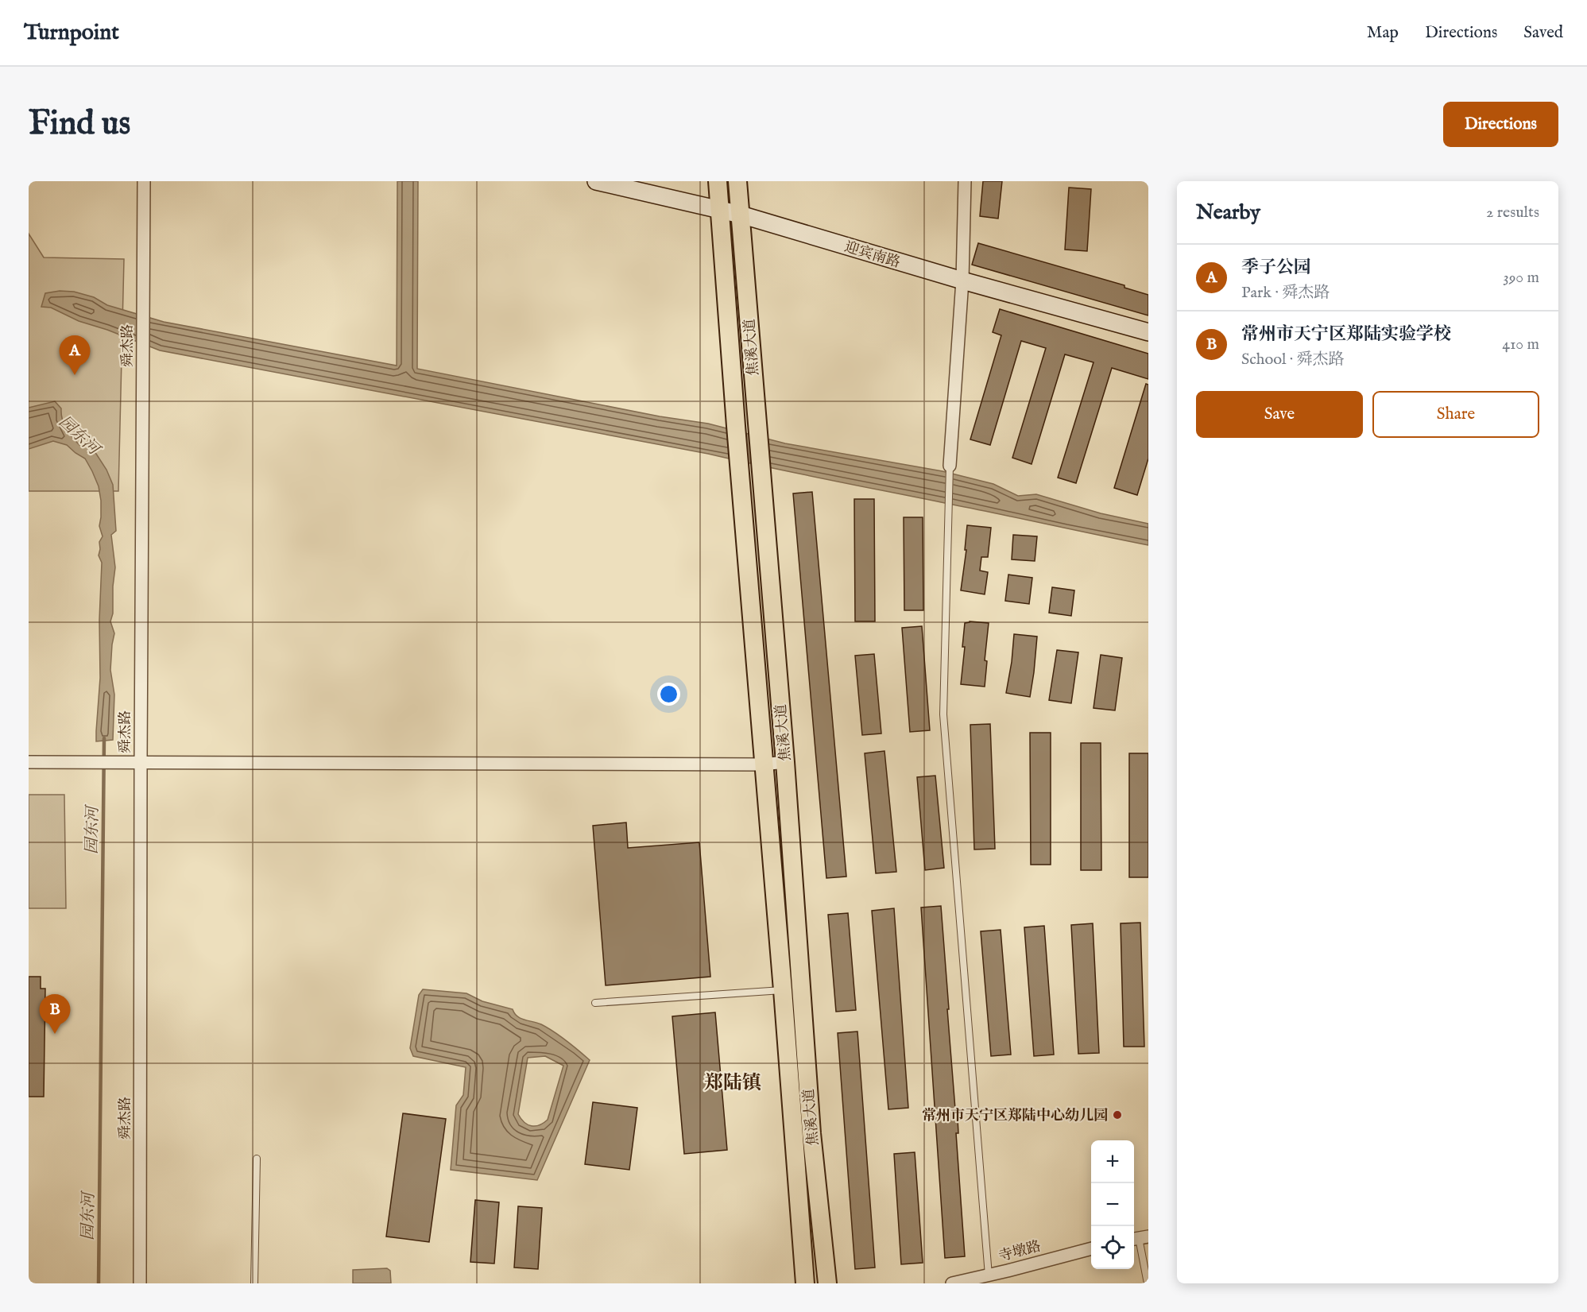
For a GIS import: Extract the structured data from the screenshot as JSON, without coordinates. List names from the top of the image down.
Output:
{
  "streets": {
    "main road": ["焦溪大道"],
    "street": ["迎宾南路", "舜杰路", "寺墩路"]
  },
  "crossings": [
    ["迎宾南路", "焦溪大道"]
  ],
  "districts": ["郑陆镇"],
  "water": ["园东河"],
  "places": ["常州市天宁区郑陆中心幼儿园"],
  "page": {
    "header": "Turnpoint",
    "nav": ["Map", "Directions", "Saved"],
    "buttons": [
      "Directions",
      ["Save", "Share"]
    ],
    "title": "Find us",
    "heading": ["Nearby", "2 results"],
    "list": [
      {
        "mark": "A",
        "name": "季子公园",
        "note": "Park · 舜杰路",
        "value": "390 m"
      },
      {
        "mark": "B",
        "name": "常州市天宁区郑陆实验学校",
        "note": "School · 舜杰路",
        "value": "410 m"
      }
    ],
    "pins": ["A", "B"],
    "map_buttons": ["+", "−"]
  }
}
